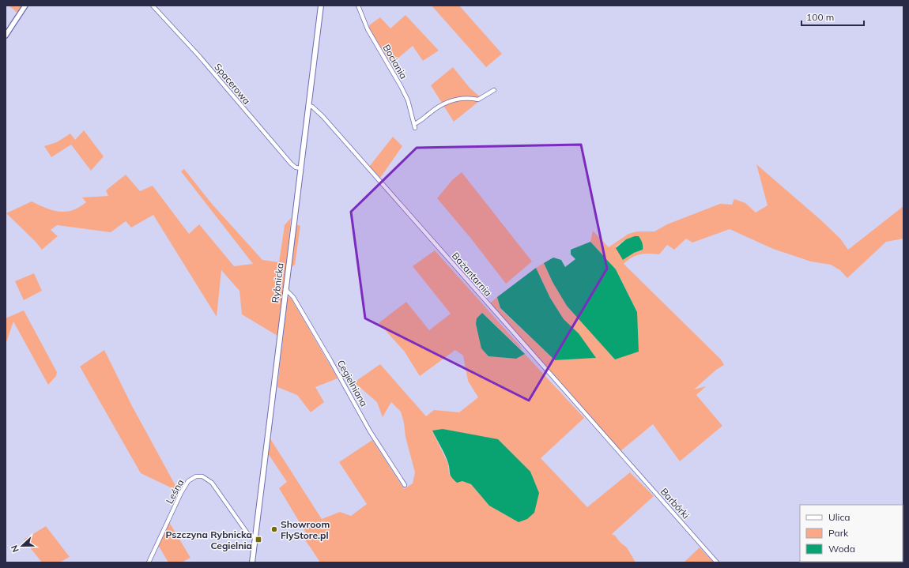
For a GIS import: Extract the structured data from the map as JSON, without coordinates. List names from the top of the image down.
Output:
{
  "streets": {
    "main road": ["Rybnicka"],
    "street": [
      "Bociania",
      "Spacerowa",
      "Bażantarnia",
      "Cegielniana",
      "Leśna",
      "Barbórki"
    ]
  },
  "crossings": [
    ["Spacerowa", "Rybnicka"],
    ["Bażantarnia", "Rybnicka"],
    ["Bażantarnia", "Barbórki"],
    ["Rybnicka", "Cegielniana"],
    ["Rybnicka", "Leśna"]
  ],
  "places": {
    "other": ["Showroom FlyStore.pl"],
    "transit": ["Pszczyna Rybnicka Cegielnia"]
  },
  "legend": ["Ulica", "Park", "Woda"],
  "scale_bar": "100 m",
  "north": "left"
}
